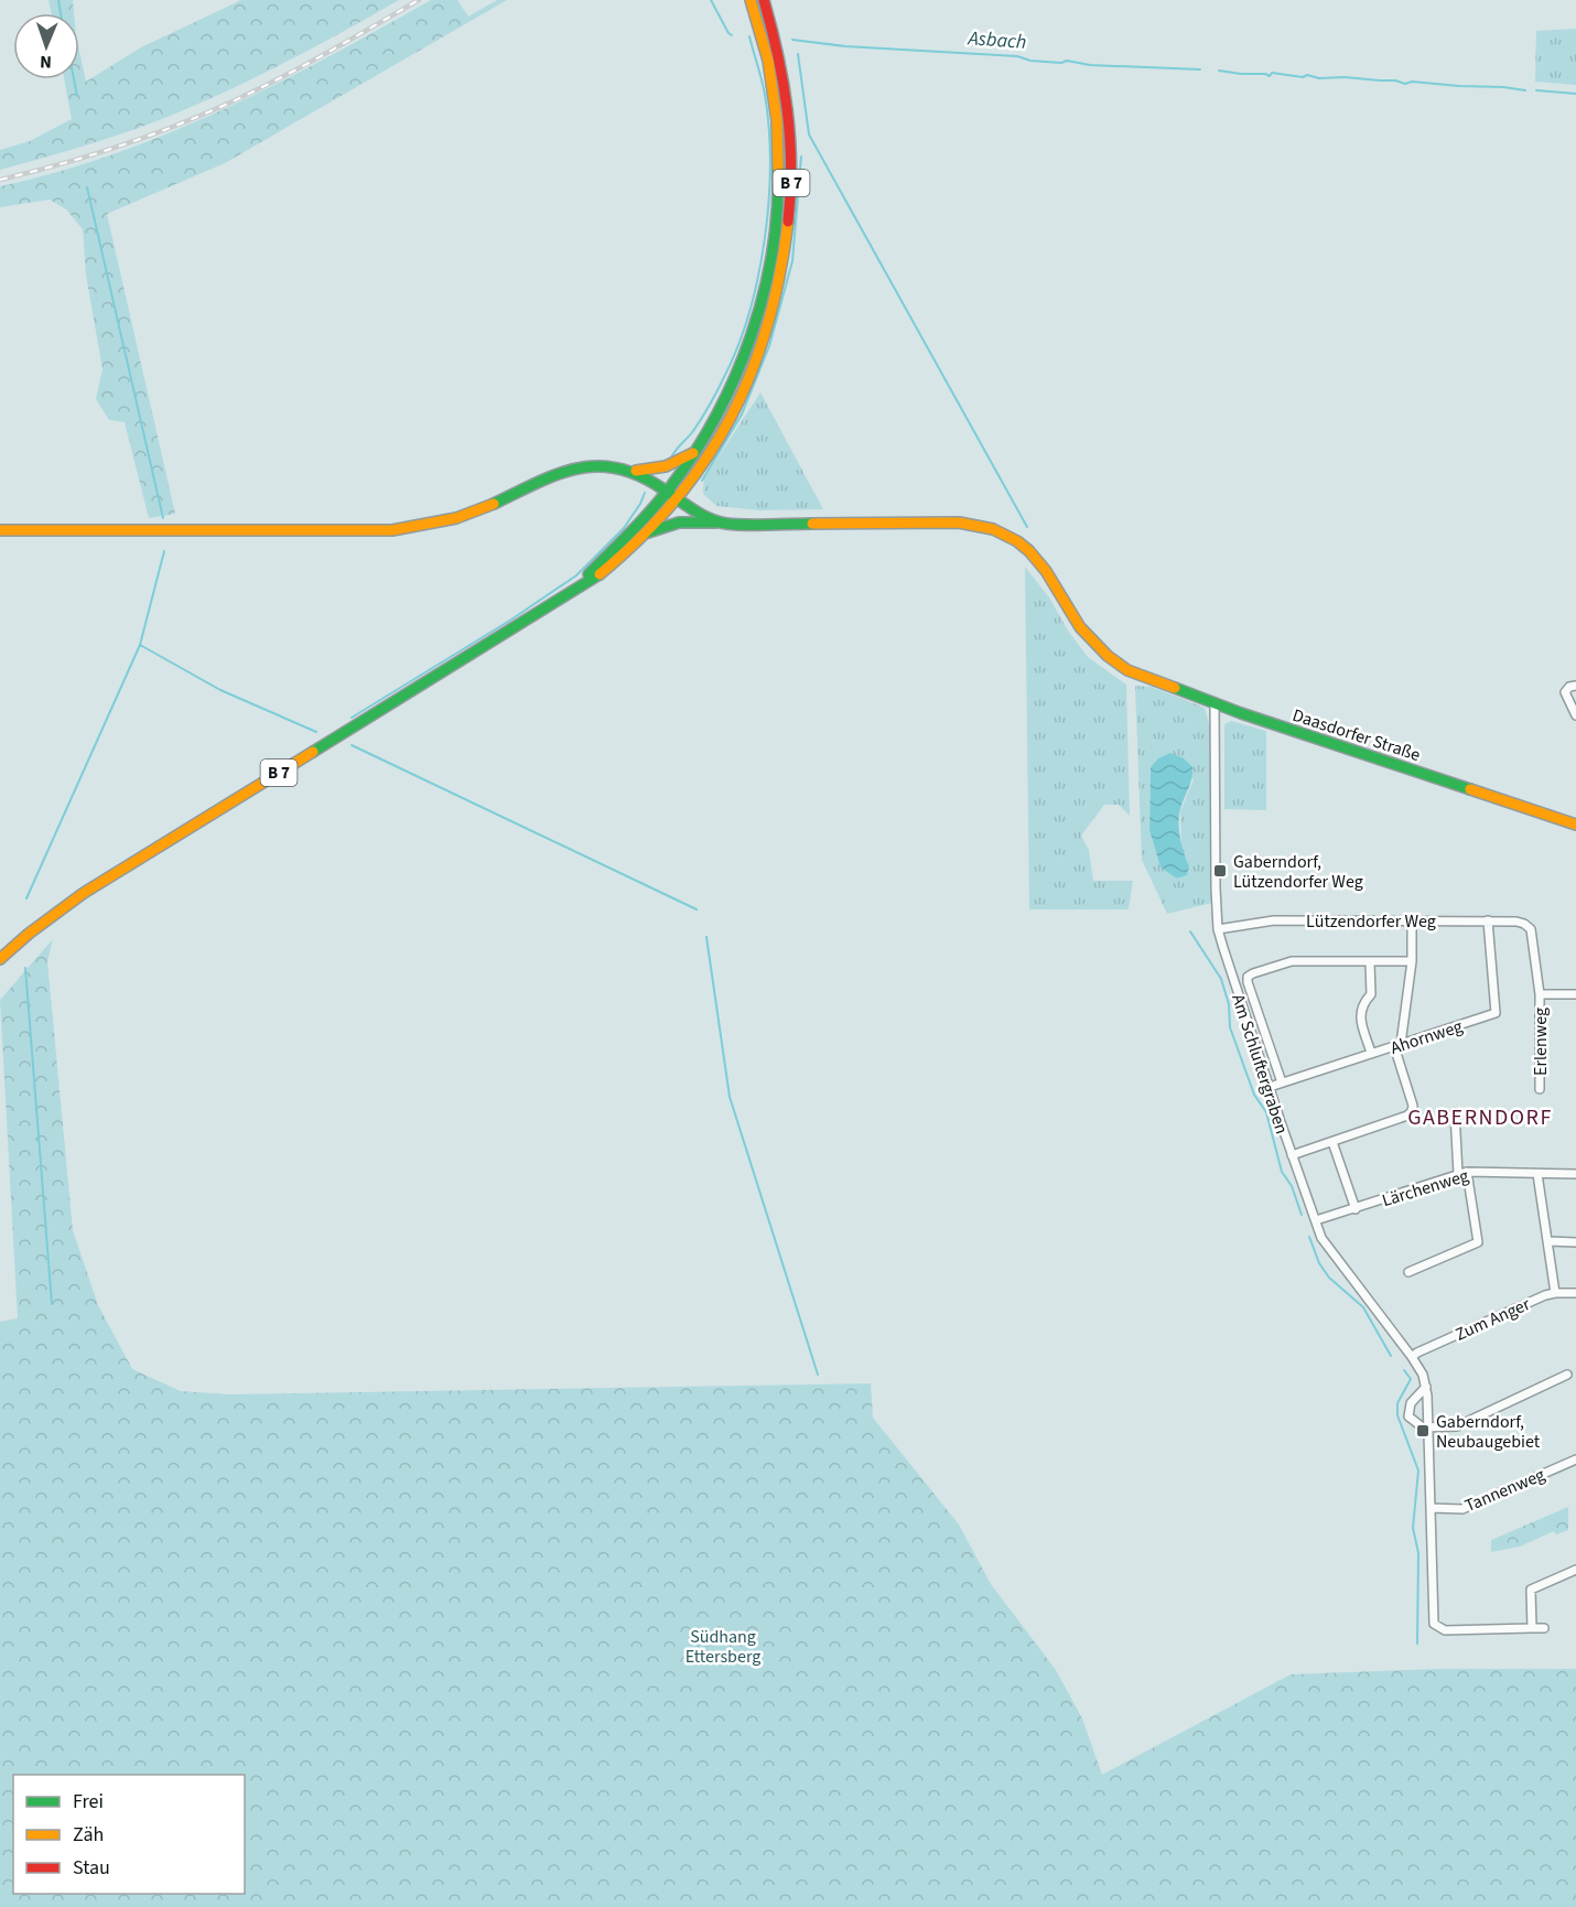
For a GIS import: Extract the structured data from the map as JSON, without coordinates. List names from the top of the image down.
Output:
{
  "streets": {
    "main road": ["B 7", "Daasdorfer Straße"],
    "street": [
      "Lützendorfer Weg",
      "Ahornweg",
      "Erlenweg",
      "Am Schluftergraben",
      "Lärchenweg",
      "Zum Anger",
      "Tannenweg"
    ]
  },
  "crossings": [
    ["B 7", "Daasdorfer Straße"],
    ["Daasdorfer Straße", "Am Schluftergraben"],
    ["Lützendorfer Weg", "Ahornweg"],
    ["Lützendorfer Weg", "Erlenweg"],
    ["Lützendorfer Weg", "Am Schluftergraben"],
    ["Ahornweg", "Am Schluftergraben"],
    ["Am Schluftergraben", "Lärchenweg"],
    ["Am Schluftergraben", "Zum Anger"],
    ["Am Schluftergraben", "Tannenweg"]
  ],
  "districts": ["GABERNDORF"],
  "water": ["Asbach"],
  "parks": ["Südhang Ettersberg"],
  "places": {
    "transit": ["Gaberndorf, Lützendorfer Weg", "Gaberndorf, Neubaugebiet"]
  },
  "legend": ["Frei", "Zäh", "Stau"],
  "north": "bottom"
}
